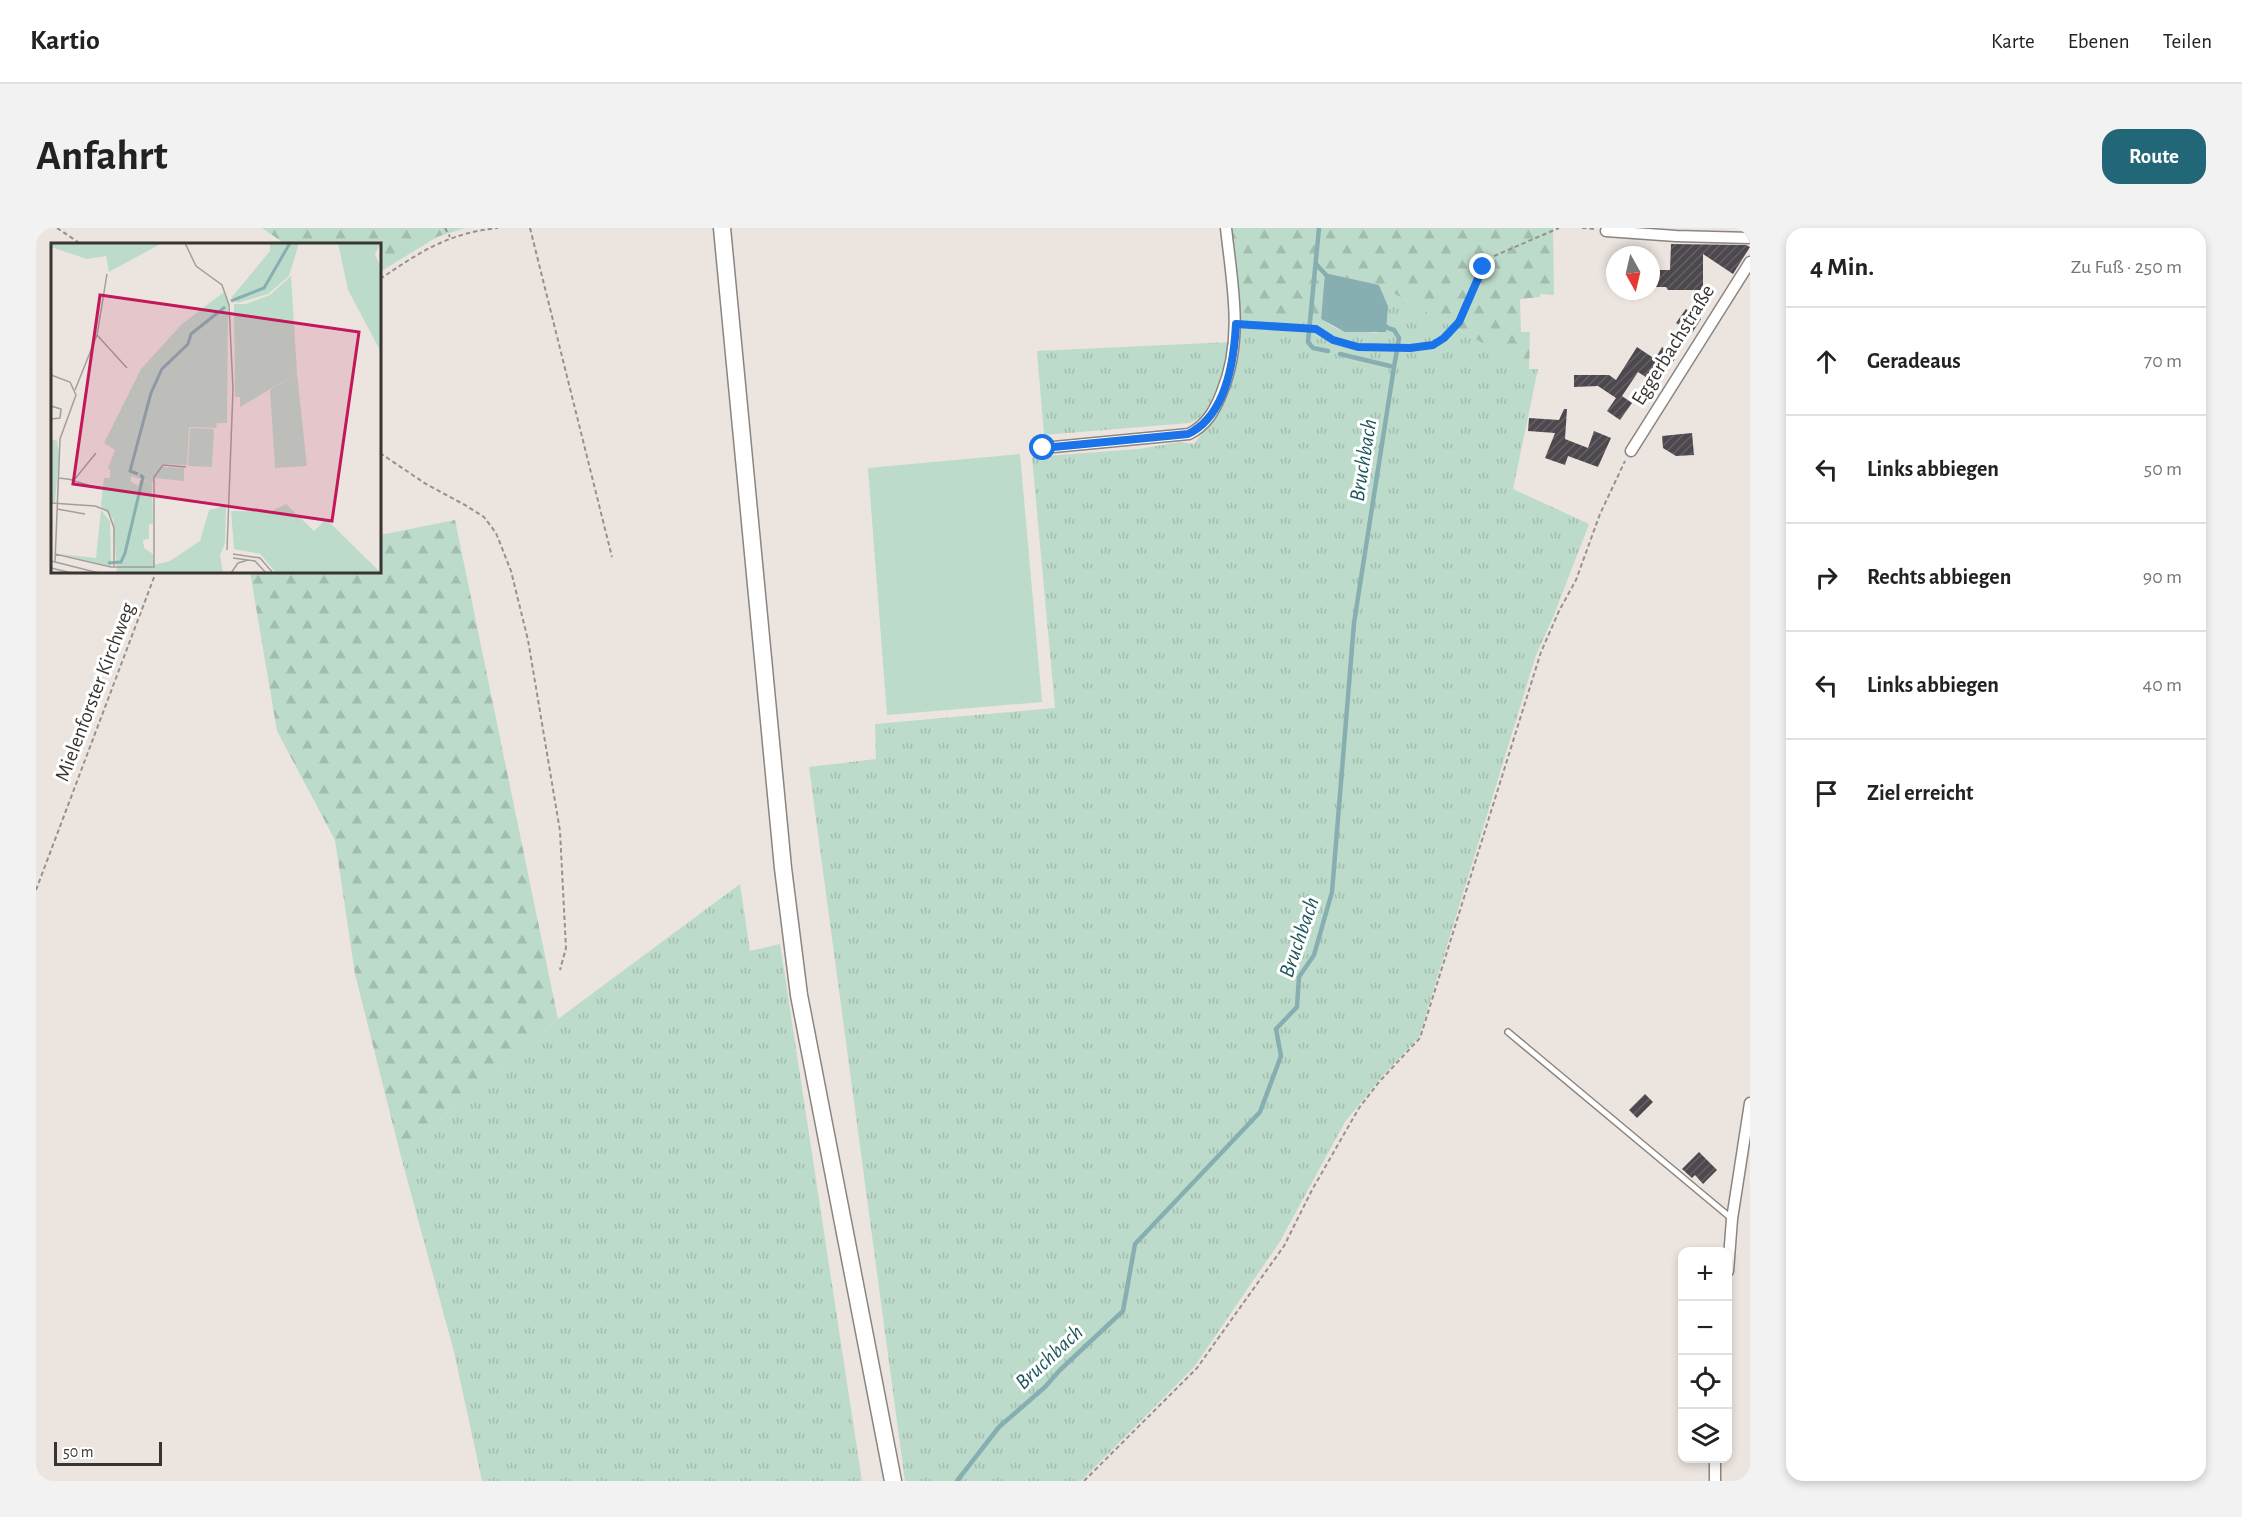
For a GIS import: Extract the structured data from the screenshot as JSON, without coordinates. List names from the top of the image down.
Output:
{
  "streets": {
    "street": ["Eggerbachstraße"],
    "path": ["Mielenforster Kirchweg"]
  },
  "water": ["Bruchbach"],
  "scale_bar": "50 m",
  "north": "bottom",
  "page": {
    "header": "Kartio",
    "nav": ["Karte", "Ebenen", "Teilen"],
    "buttons": "Route",
    "title": "Anfahrt",
    "heading": ["4 Min.", "Zu Fuß · 250 m"],
    "list": [
      ["Geradeaus", "70 m"],
      ["Links abbiegen", "50 m"],
      ["Rechts abbiegen", "90 m"],
      ["Links abbiegen", "40 m"],
      "Ziel erreicht"
    ],
    "map_buttons": ["+", "−"],
    "scale": "50 m"
  }
}
